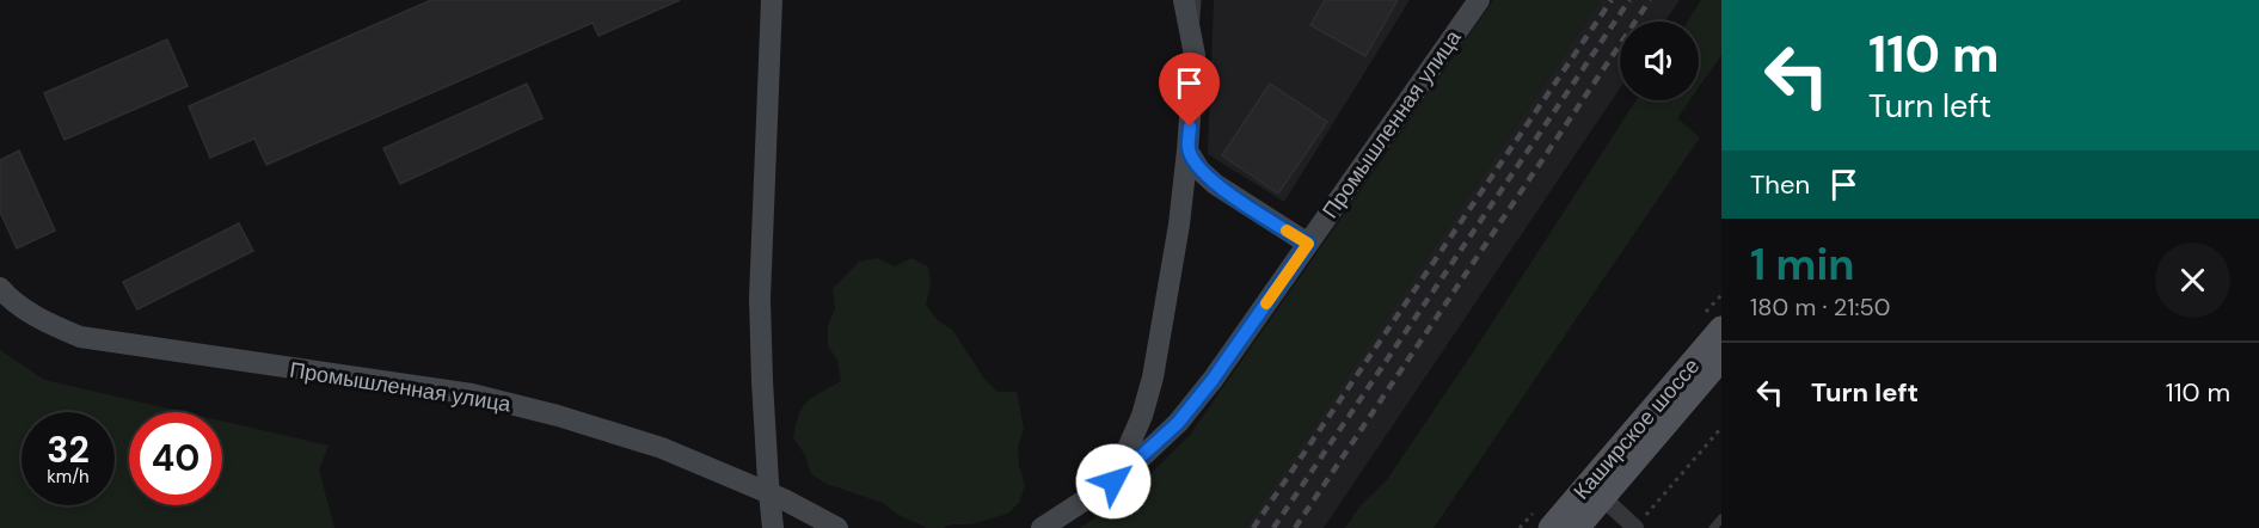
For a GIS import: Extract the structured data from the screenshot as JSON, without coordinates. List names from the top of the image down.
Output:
{
  "streets": {
    "main road": ["Каширское шоссе"],
    "street": ["Промышленная улица"]
  },
  "page": {
    "turn": ["110 m", "Turn left"],
    "then": "Then",
    "heading": ["1 min", "180 m · 21:50"],
    "list": [
      {
        "name": "Turn left",
        "value": "110 m"
      }
    ],
    "speed": "32 km/h",
    "limit": "40"
  }
}
